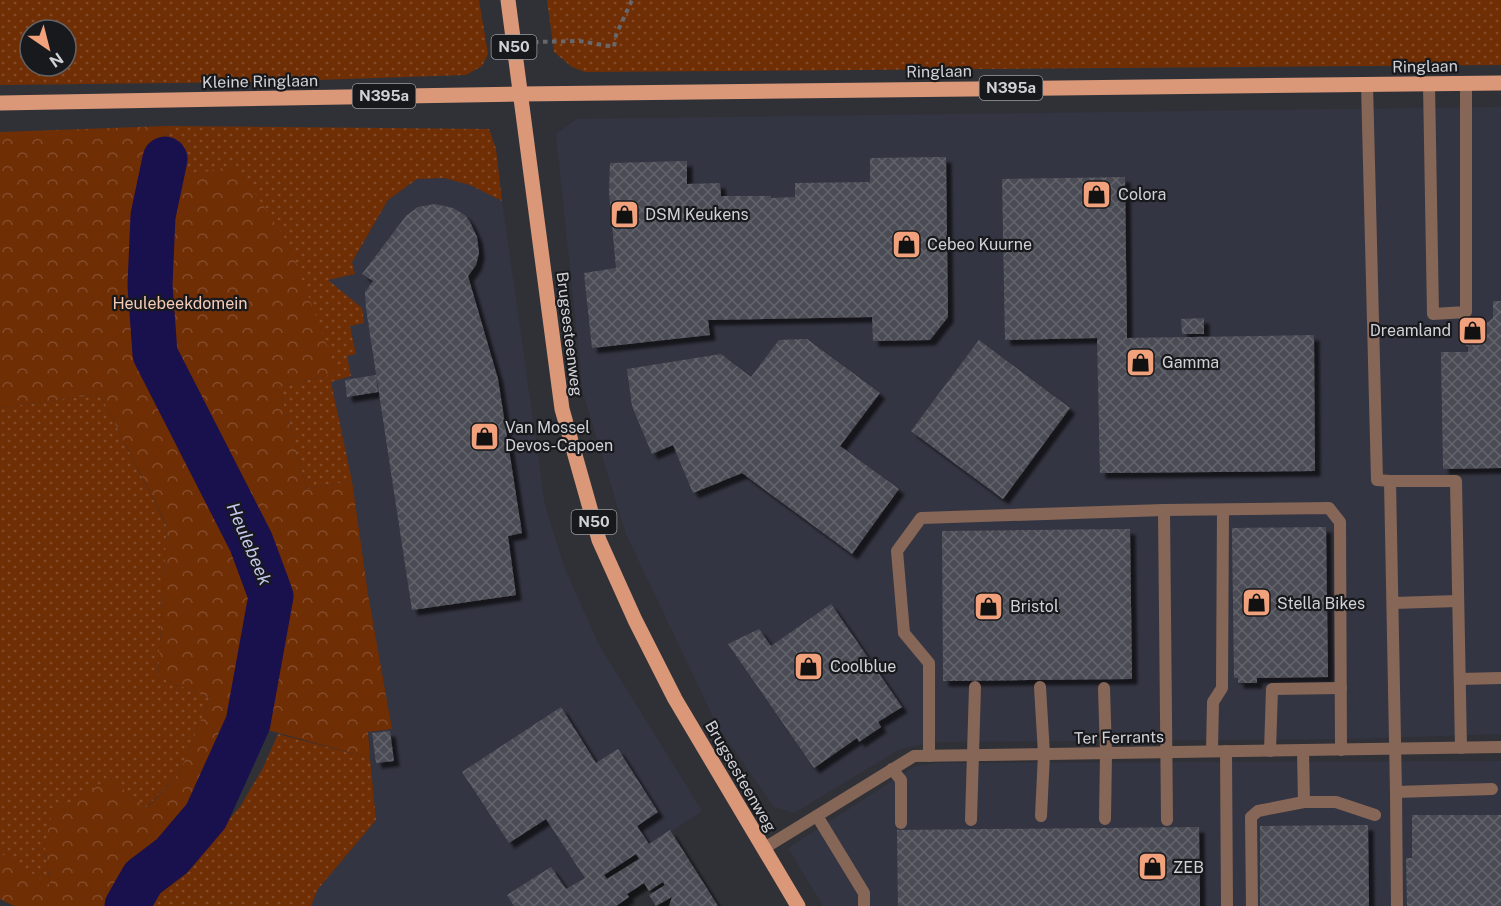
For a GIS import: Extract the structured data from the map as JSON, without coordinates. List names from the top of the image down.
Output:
{
  "streets": {
    "main road": [
      "N50",
      "Ringlaan",
      "Kleine Ringlaan",
      "N395a",
      "Brugsesteenweg"
    ],
    "street": ["Ter Ferrants"]
  },
  "crossings": [
    ["Ringlaan", "Kleine Ringlaan"],
    ["Ringlaan", "Brugsesteenweg"],
    ["Kleine Ringlaan", "Brugsesteenweg"],
    ["Brugsesteenweg", "Ter Ferrants"]
  ],
  "water": ["Heulebeek"],
  "parks": ["Heulebeekdomein"],
  "places": {
    "shop": [
      "Colora",
      "DSM Keukens",
      "Cebeo Kuurne",
      "Dreamland",
      "Gamma",
      "Van Mossel Devos-Capoen",
      "Stella Bikes",
      "Bristol",
      "Coolblue",
      "ZEB"
    ]
  },
  "north": "bottom right"
}
